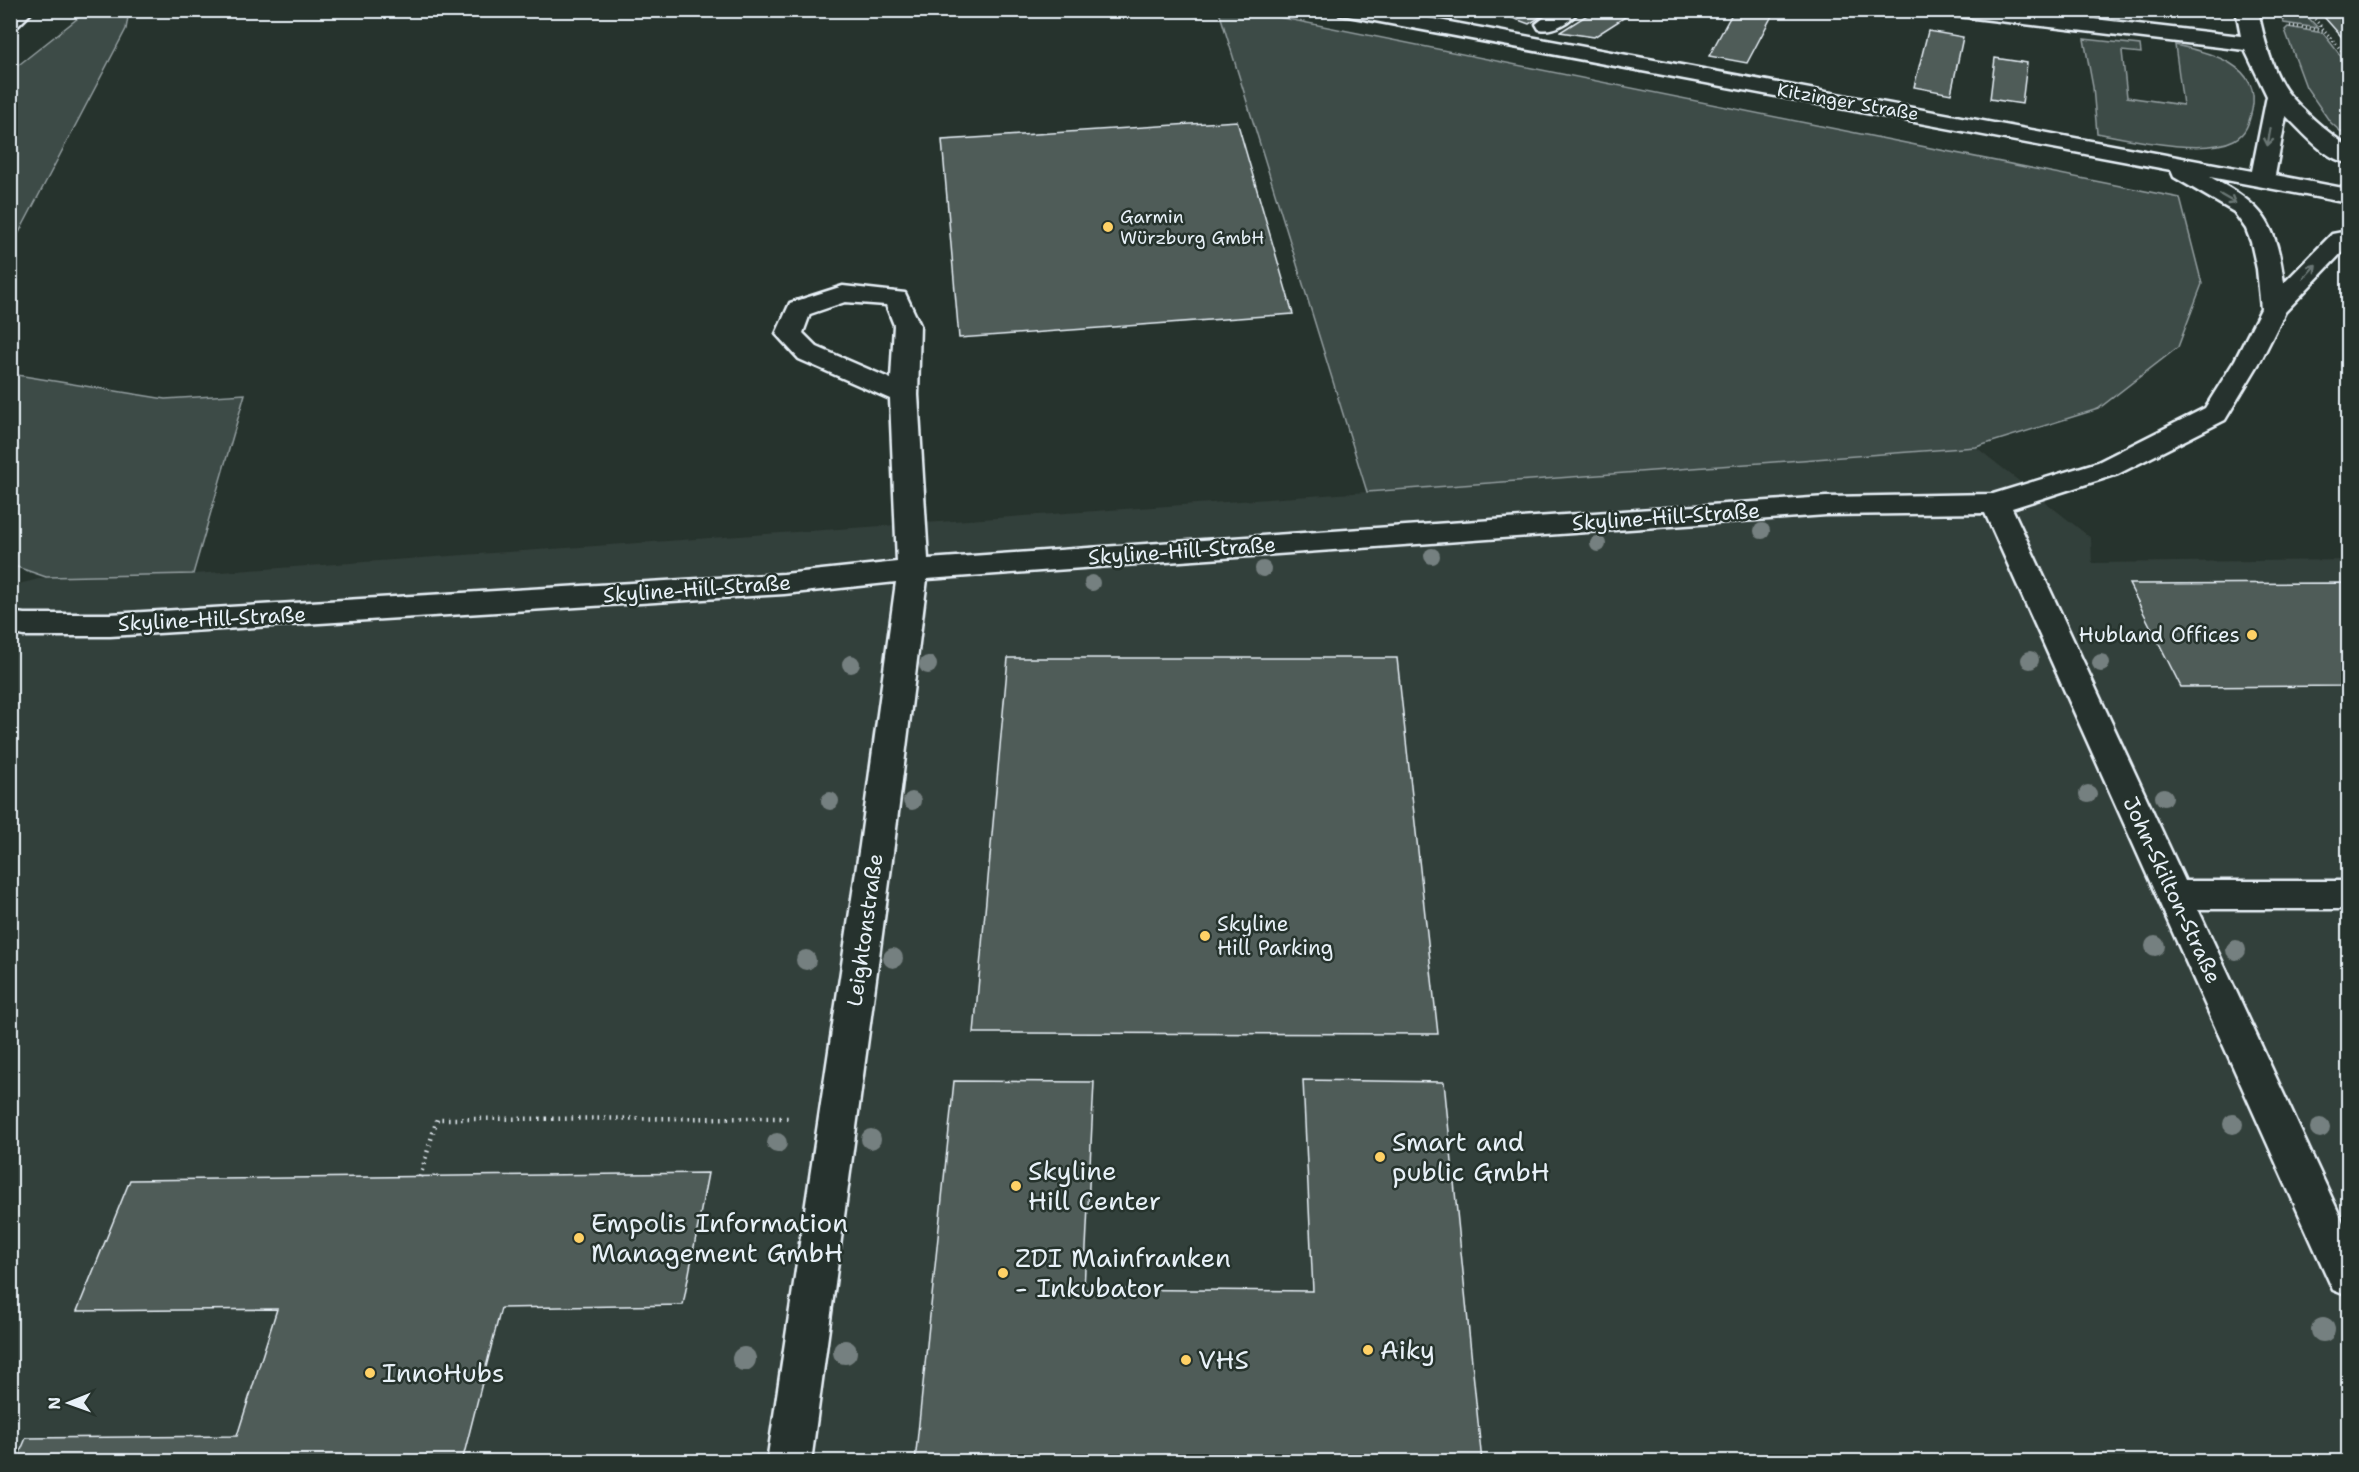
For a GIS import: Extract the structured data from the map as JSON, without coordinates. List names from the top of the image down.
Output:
{
  "streets": {
    "street": [
      "Kitzinger Straße",
      "Skyline-Hill-Straße",
      "John-Skilton-Straße",
      "Leightonstraße"
    ]
  },
  "crossings": [
    ["Skyline-Hill-Straße", "John-Skilton-Straße"],
    ["Skyline-Hill-Straße", "Leightonstraße"]
  ],
  "places": [
    "Garmin Würzburg GmbH",
    "Hubland Offices",
    "Skyline Hill Parking",
    "Smart and public GmbH",
    "Skyline Hill Center",
    "Empolis Information Management GmbH",
    "ZDI Mainfranken - Inkubator",
    "Aiky",
    "VHS",
    "InnoHubs"
  ],
  "north": "left"
}
